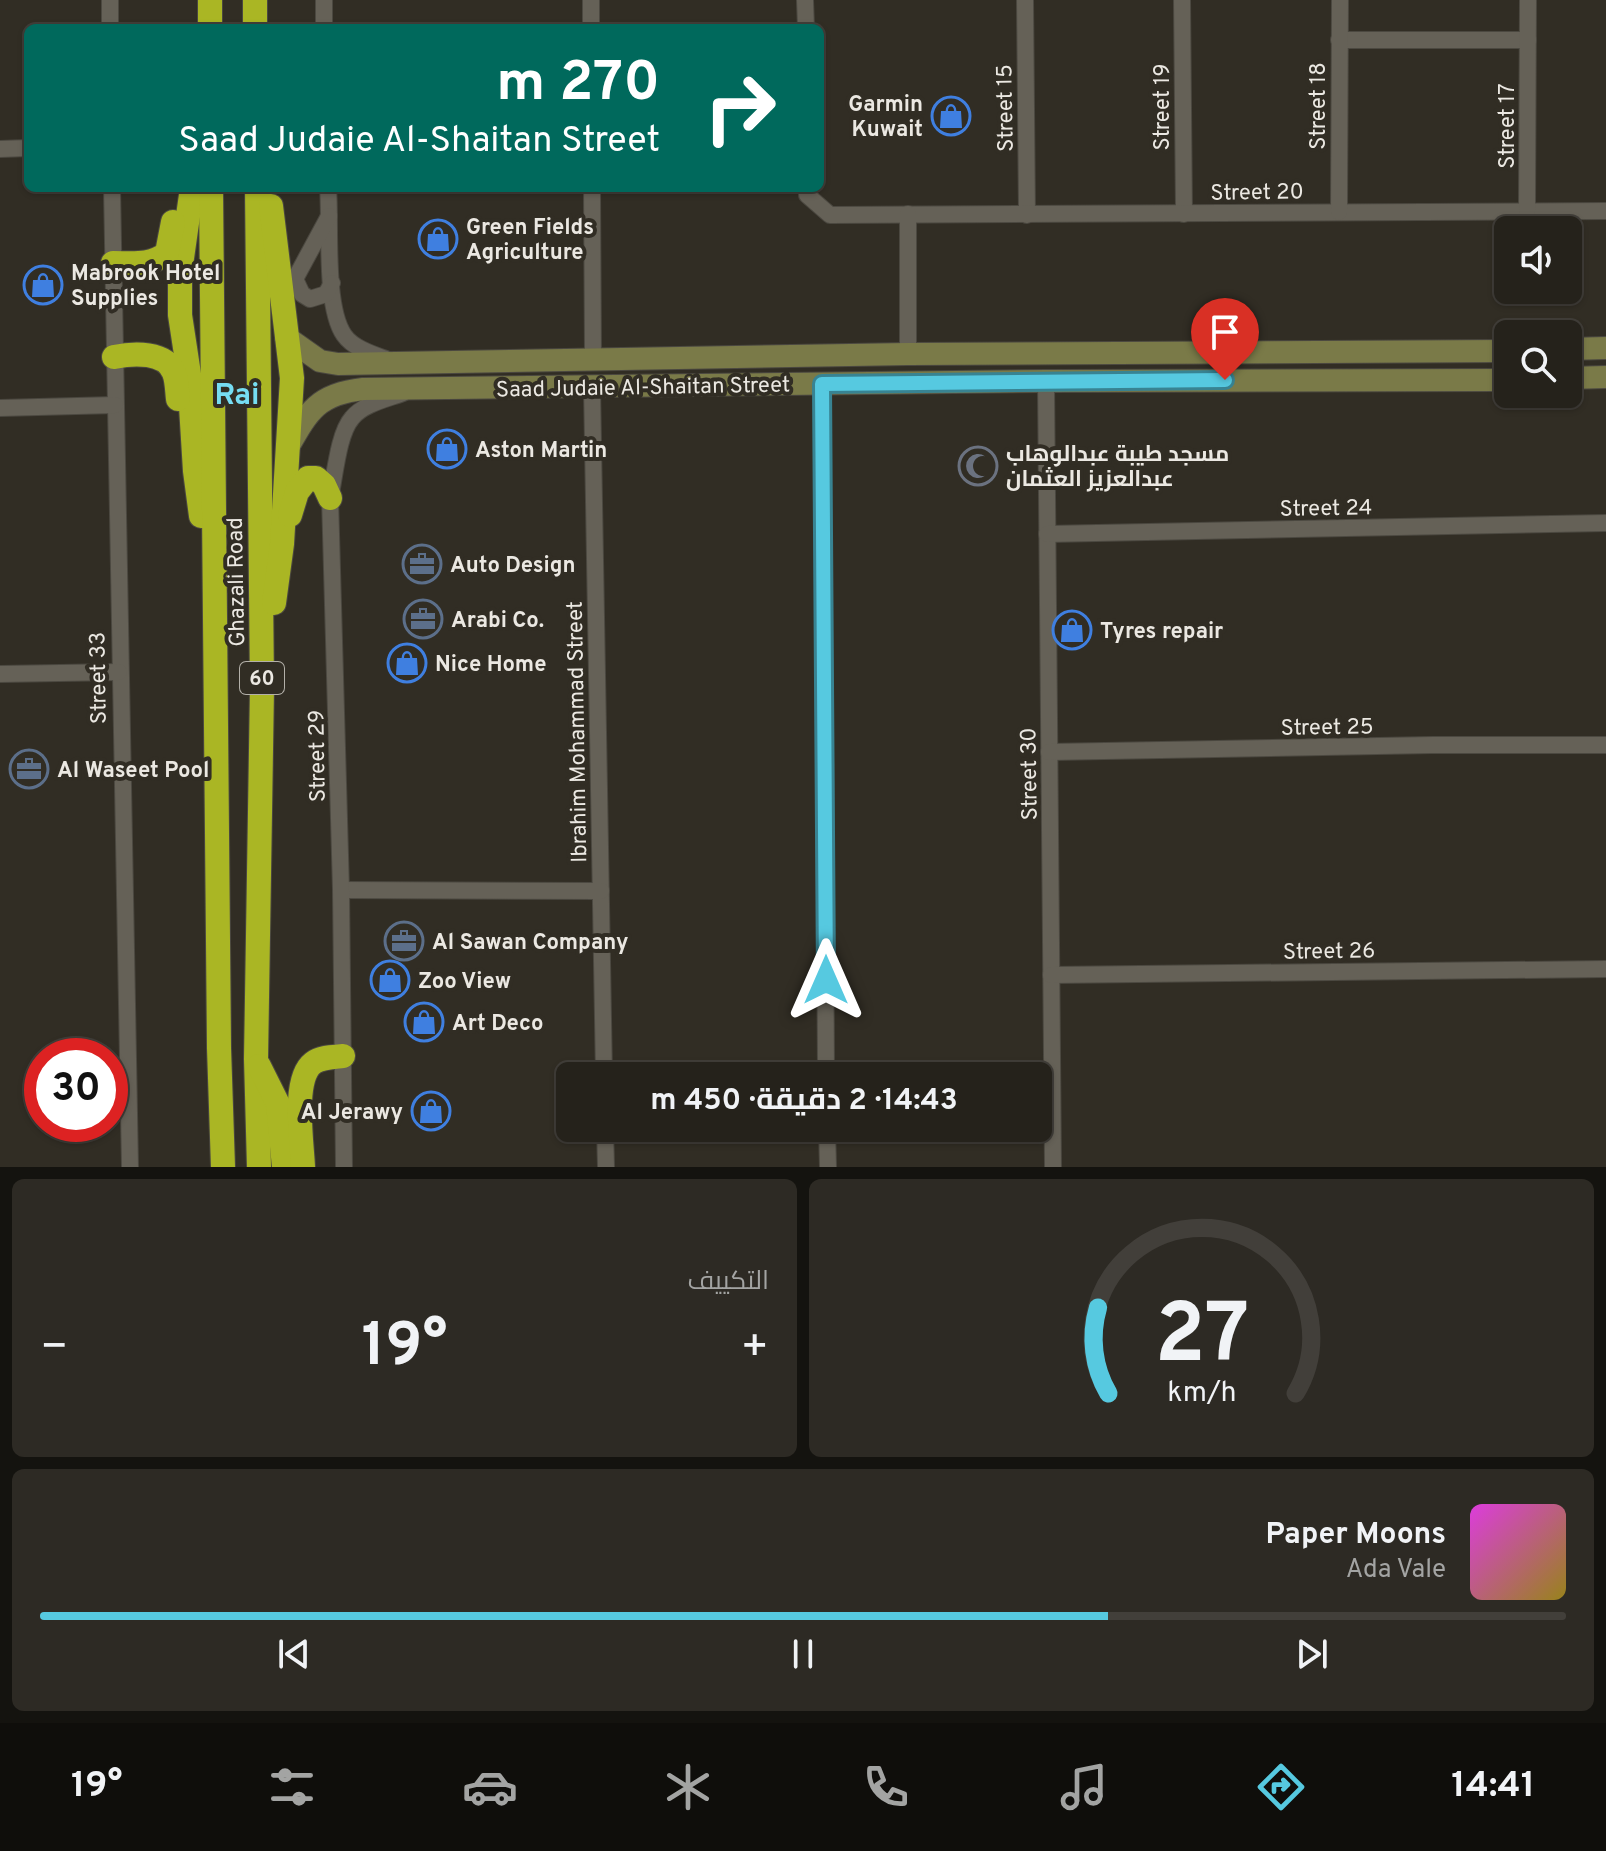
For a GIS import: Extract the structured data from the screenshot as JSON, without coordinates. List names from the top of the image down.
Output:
{
  "streets": {
    "highway": ["Ghazali Road", "60"],
    "street": [
      "Street 18",
      "Street 19",
      "Street 15",
      "Street 17",
      "Street 20",
      "Saad Judaie Al-Shaitan Street",
      "Street 24",
      "Street 33",
      "Street 25",
      "Ibrahim Mohammad Street",
      "Street 29",
      "Street 30",
      "Street 26"
    ]
  },
  "crossings": [
    ["Street 18", "Street 20"],
    ["Street 19", "Street 20"],
    ["Street 15", "Street 20"],
    ["Street 17", "Street 20"],
    ["Saad Judaie Al-Shaitan Street", "Ibrahim Mohammad Street"],
    ["Saad Judaie Al-Shaitan Street", "Street 29"],
    ["Saad Judaie Al-Shaitan Street", "Street 30"],
    ["Street 24", "Street 30"],
    ["Street 25", "Street 30"],
    ["Street 30", "Street 26"]
  ],
  "districts": ["Rai"],
  "places": {
    "shop": [
      "Garmin Kuwait",
      "Green Fields Agriculture",
      "Mabrook Hotel Supplies",
      "Aston Martin",
      "Tyres repair",
      "Nice Home",
      "Zoo View",
      "Art Deco",
      "Al Jerawy"
    ],
    "mosque": ["مسجد طيبة عبدالوهاب عبدالعزيز العثمان"],
    "office": [
      "Auto Design",
      "Arabi Co.",
      "Al Waseet Pool",
      "Al Sawan Company"
    ]
  },
  "page": {
    "turn": ["270 m", "Saad Judaie Al-Shaitan Street"],
    "limit": "30",
    "trip": "14:43 · 2 دقيقة · 450 m",
    "tile": "التكييف",
    "heat": ["−", "19°", "+"],
    "song": ["Paper Moons", "Ada Vale"],
    "tabs": ["14:41", "19°"],
    "gauge": ["27", "km/h"]
  }
}
